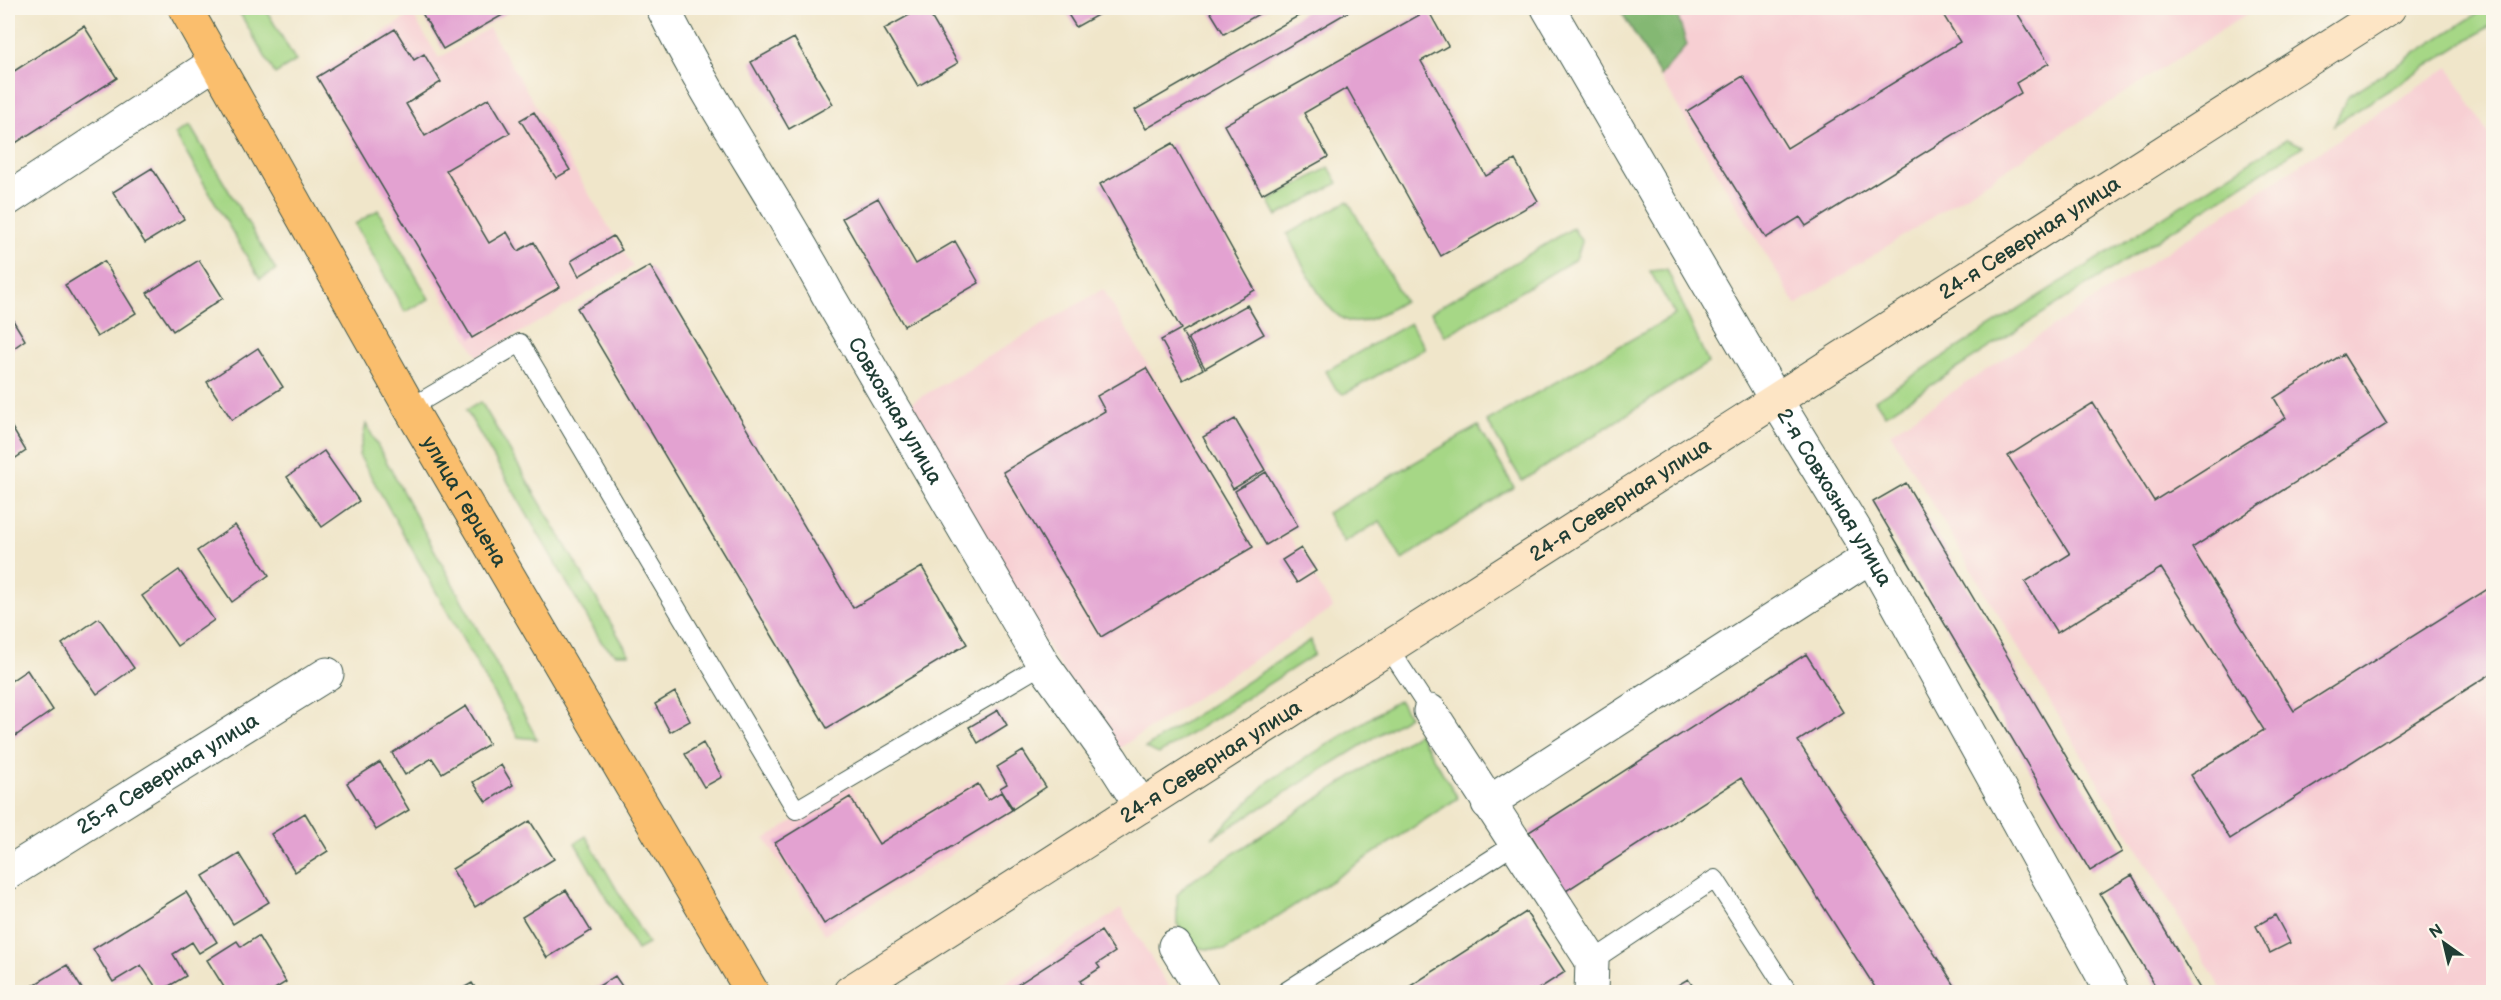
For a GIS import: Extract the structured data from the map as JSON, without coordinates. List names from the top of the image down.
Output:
{
  "streets": {
    "main road": ["24-я Северная улица", "улица Герцена"],
    "street": ["Совхозная улица", "2-я Совхозная улица", "25-я Северная улица"]
  },
  "crossings": [
    ["24-я Северная улица", "Совхозная улица"],
    ["24-я Северная улица", "2-я Совхозная улица"]
  ],
  "north": "top left"
}
